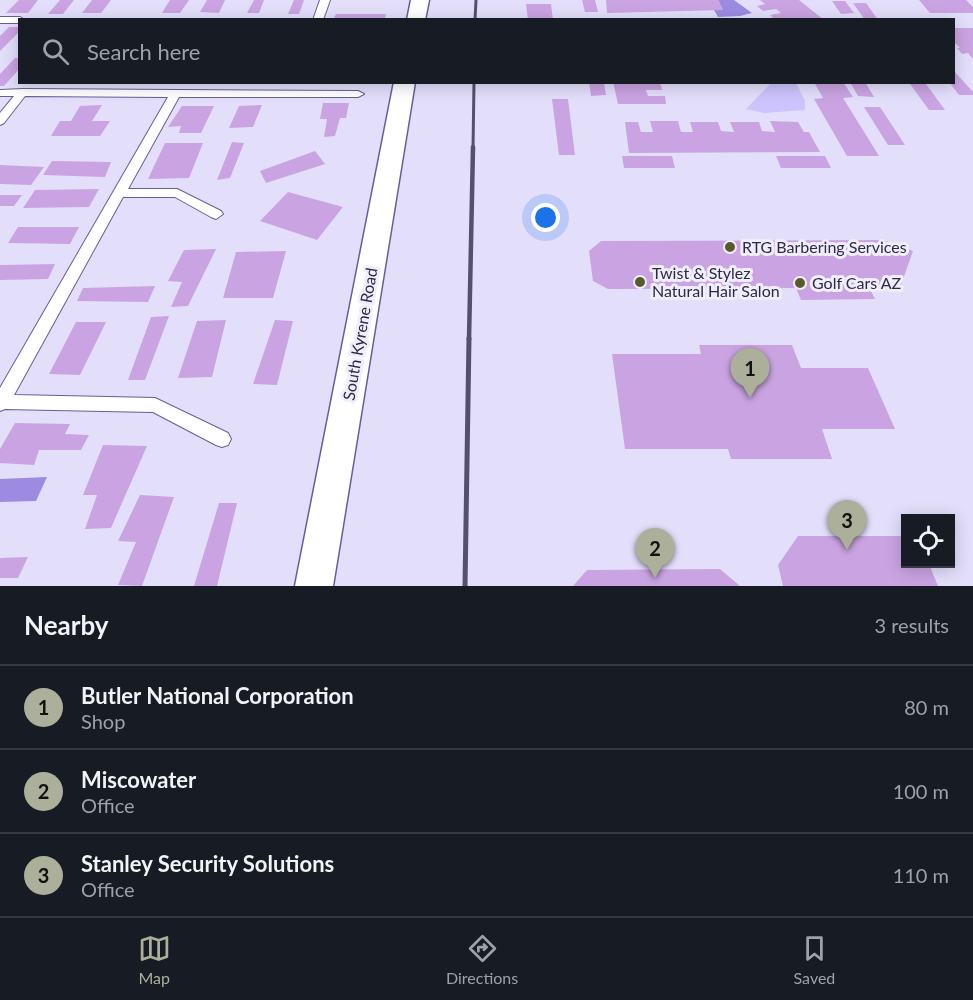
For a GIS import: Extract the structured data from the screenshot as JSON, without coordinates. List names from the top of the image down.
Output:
{
  "streets": {
    "street": ["South Kyrene Road"]
  },
  "places": ["RTG Barbering Services", "Twist & Stylez Natural Hair Salon", "Golf Cars AZ"],
  "page": {
    "search": "Search here",
    "pins": ["1", "3", "2"],
    "heading": ["Nearby", "3 results"],
    "list": [
      {
        "mark": "1",
        "name": "Butler National Corporation",
        "note": "Shop",
        "value": "80 m"
      },
      {
        "mark": "2",
        "name": "Miscowater",
        "note": "Office",
        "value": "100 m"
      },
      {
        "mark": "3",
        "name": "Stanley Security Solutions",
        "note": "Office",
        "value": "110 m"
      }
    ],
    "nav": ["Map", "Directions", "Saved"]
  }
}
